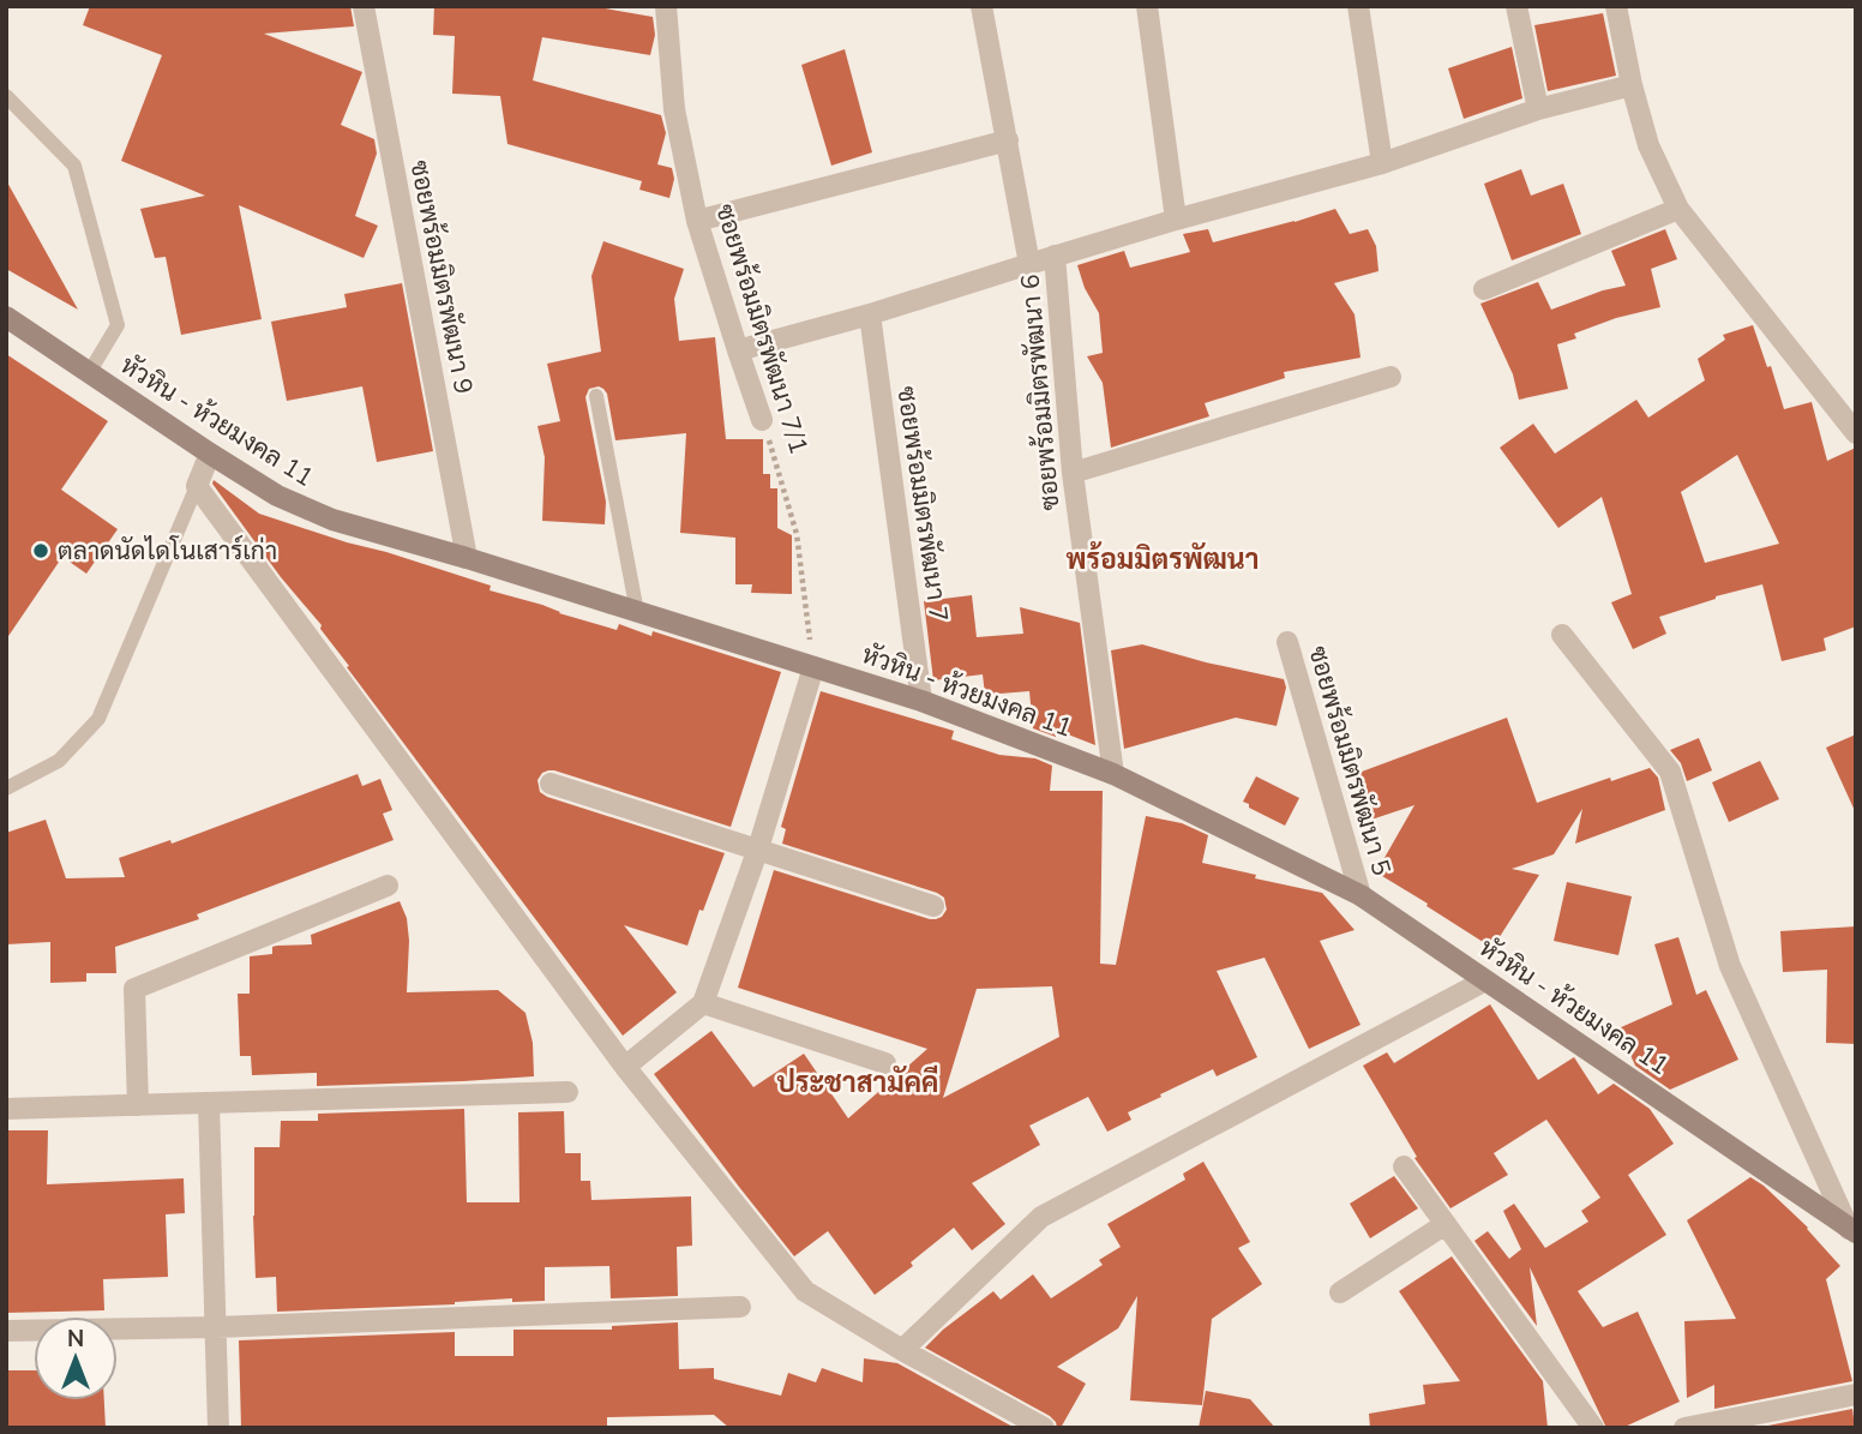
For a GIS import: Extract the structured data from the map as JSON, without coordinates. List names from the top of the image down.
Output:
{
  "streets": {
    "street": [
      "ซอยพร้อมมิตรพัฒนา 9",
      "ซอยพร้อมมิตรพัฒนา 7/1",
      "ซอยพร้อมมิตรพัฒนา 6",
      "หัวหิน - ห้วยมงคล 11",
      "ซอยพร้อมมิตรพัฒนา 7",
      "ซอยพร้อมมิตรพัฒนา 5"
    ]
  },
  "crossings": [
    ["ซอยพร้อมมิตรพัฒนา 9", "หัวหิน - ห้วยมงคล 11"],
    ["ซอยพร้อมมิตรพัฒนา 7/1", "หัวหิน - ห้วยมงคล 11"],
    ["ซอยพร้อมมิตรพัฒนา 6", "หัวหิน - ห้วยมงคล 11"],
    ["หัวหิน - ห้วยมงคล 11", "ซอยพร้อมมิตรพัฒนา 7"],
    ["หัวหิน - ห้วยมงคล 11", "ซอยพร้อมมิตรพัฒนา 5"]
  ],
  "districts": ["พร้อมมิตรพัฒนา", "ประชาสามัคคี"],
  "places": ["ตลาดนัดไดโนเสาร์เก่า"],
  "north": "top"
}
